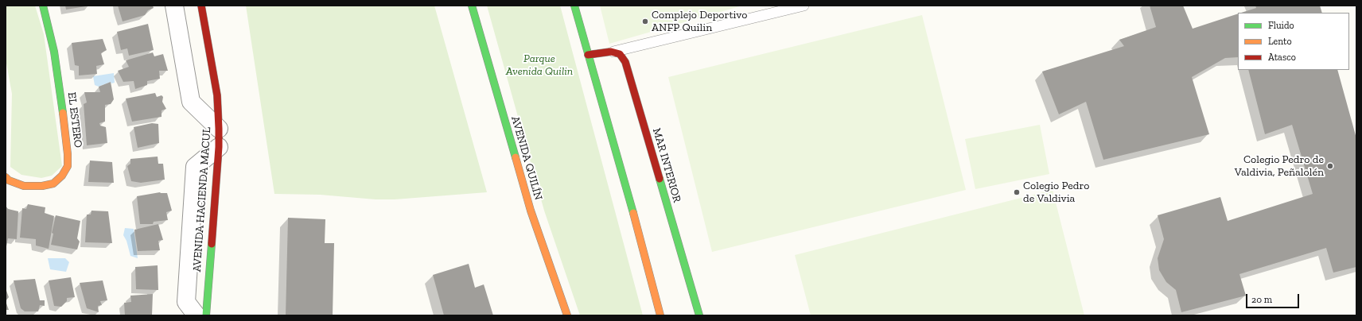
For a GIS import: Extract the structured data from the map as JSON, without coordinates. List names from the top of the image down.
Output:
{
  "streets": {
    "street": [
      "EL ESTERO",
      "AVENIDA QUILÍN",
      "MAR INTERIOR",
      "AVENIDA HACIENDA MACUL"
    ]
  },
  "parks": ["Parque Avenida Quilin"],
  "places": ["Complejo Deportivo ANFP Quilin", "Colegio Pedro de Valdivia, Peñalolén", "Colegio Pedro de Valdivia"],
  "legend": ["Fluido", "Lento", "Atasco"],
  "scale_bar": "20 m"
}
